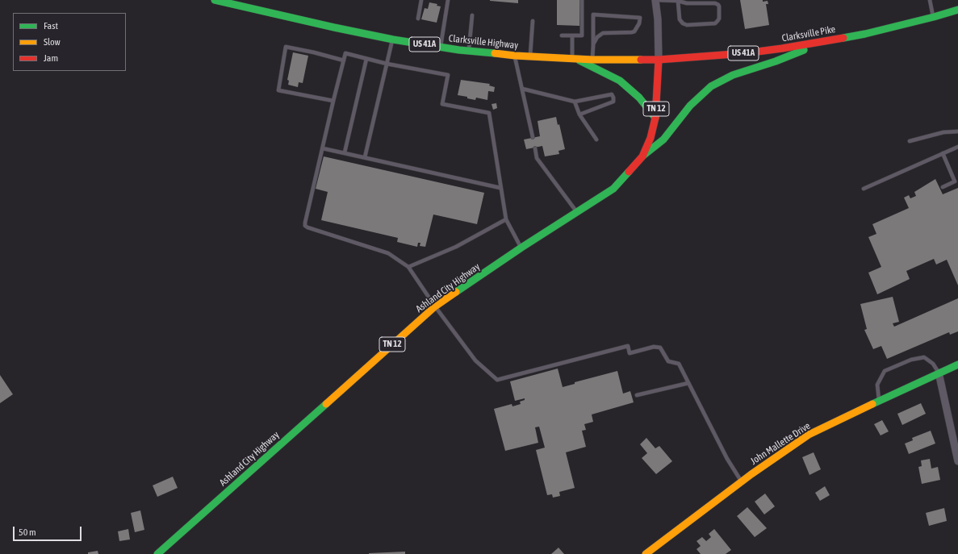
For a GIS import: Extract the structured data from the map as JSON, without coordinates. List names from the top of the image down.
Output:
{
  "streets": {
    "main road": [
      "Clarksville Pike",
      "Clarksville Highway",
      "US 41A",
      "TN 12",
      "Ashland City Highway",
      "John Mallette Drive"
    ]
  },
  "crossings": [
    ["Clarksville Pike", "Clarksville Highway"],
    ["Clarksville Pike", "Ashland City Highway"],
    ["Clarksville Highway", "Ashland City Highway"]
  ],
  "legend": ["Fast", "Slow", "Jam"],
  "scale_bar": "50 m"
}
